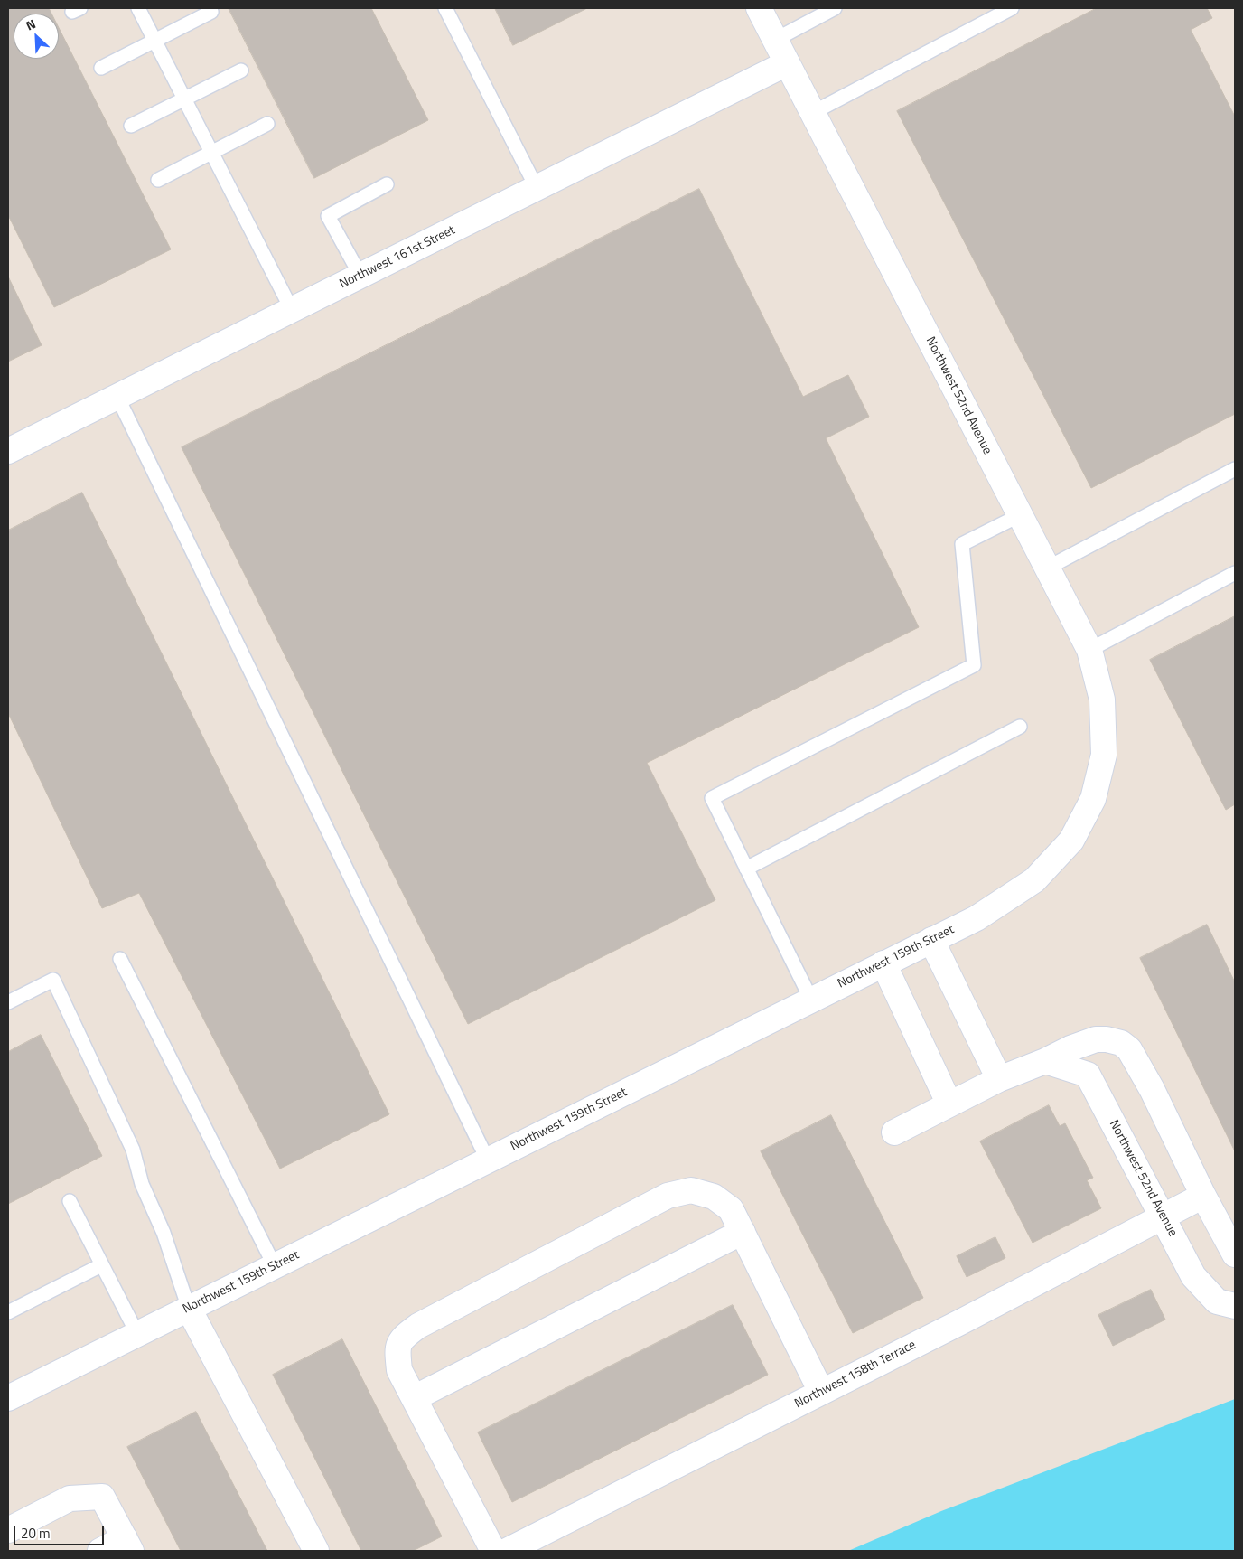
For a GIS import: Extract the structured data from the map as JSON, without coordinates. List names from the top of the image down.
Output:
{
  "streets": {
    "street": [
      "Northwest 161st Street",
      "Northwest 52nd Avenue",
      "Northwest 159th Street",
      "Northwest 158th Terrace"
    ]
  },
  "crossings": [
    ["Northwest 161st Street", "Northwest 52nd Avenue"],
    ["Northwest 52nd Avenue", "Northwest 159th Street"],
    ["Northwest 52nd Avenue", "Northwest 158th Terrace"]
  ],
  "scale_bar": "20 m",
  "north": "top left"
}
